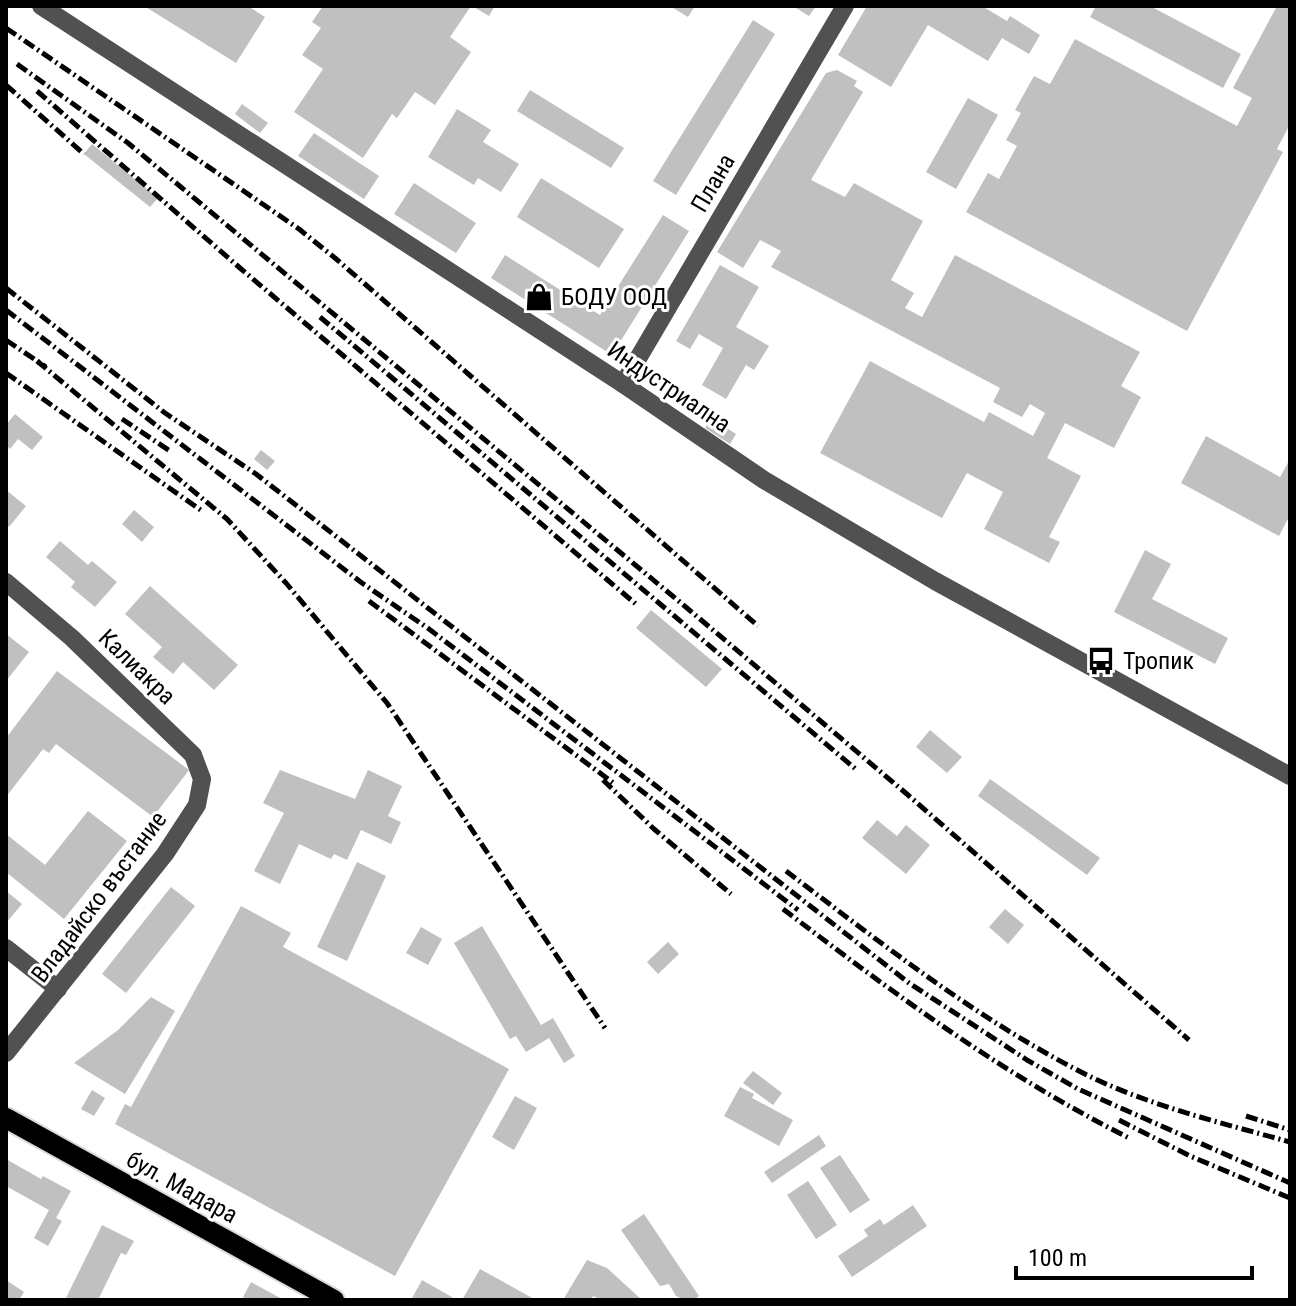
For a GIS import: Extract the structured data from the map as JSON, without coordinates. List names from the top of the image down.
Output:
{
  "streets": {
    "main road": ["бул. Мадара"],
    "street": [
      "Плана",
      "Индустриална",
      "Калиакра",
      "Владайско въстание"
    ]
  },
  "crossings": [
    ["Плана", "Индустриална"],
    ["Калиакра", "Владайско въстание"]
  ],
  "places": {
    "shop": ["БОДУ ООД"],
    "bus stop": ["Тропик"]
  },
  "scale_bar": "100 m"
}
